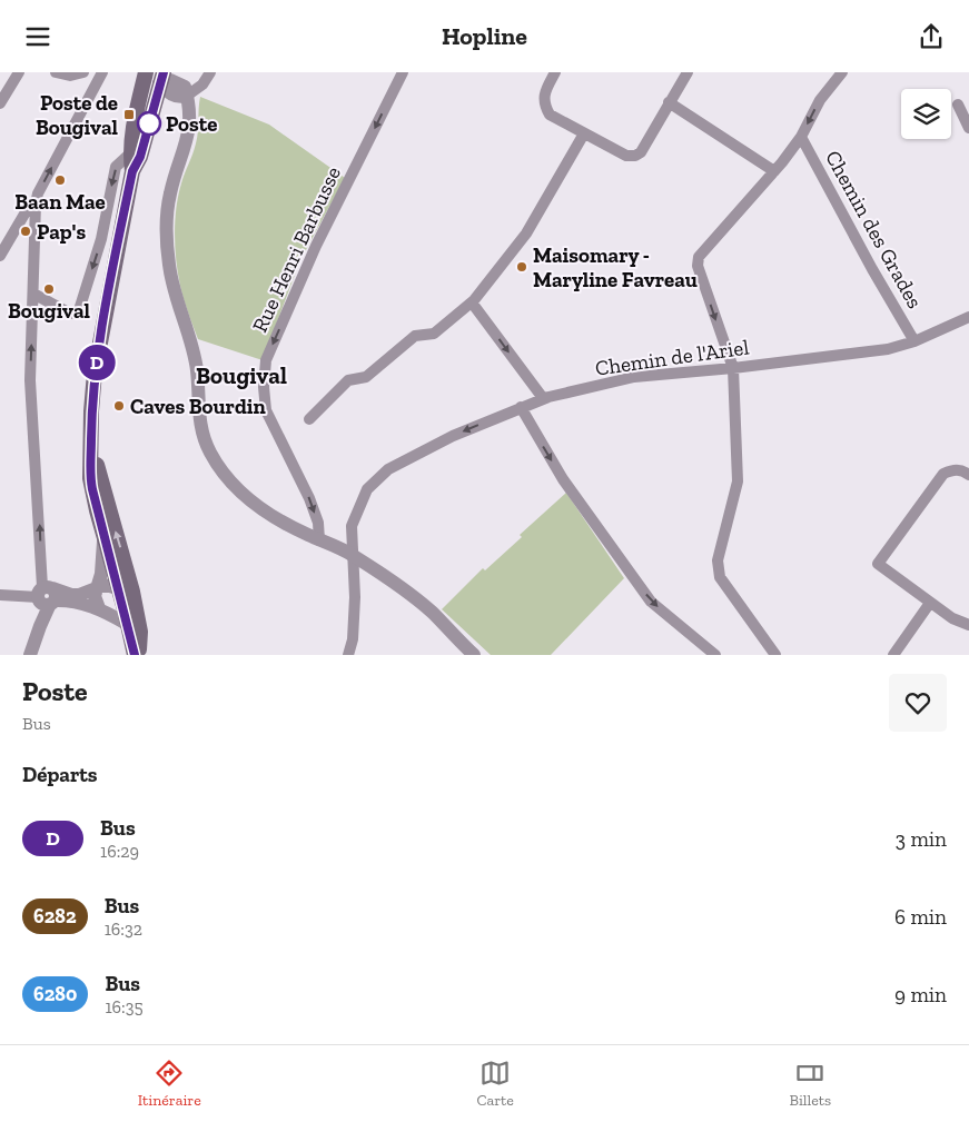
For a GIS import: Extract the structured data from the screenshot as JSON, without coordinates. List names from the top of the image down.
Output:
{
  "streets": {
    "street": ["Chemin des Grades", "Rue Henri Barbusse", "Chemin de l'Ariel"]
  },
  "crossings": [
    ["Chemin des Grades", "Chemin de l'Ariel"]
  ],
  "one_way": ["Rue Henri Barbusse"],
  "districts": ["Bougival"],
  "places": {
    "transit": ["Poste de Bougival"],
    "other": [
      "Poste",
      "Baan Mae",
      "Pap's",
      "Maisomary - Maryline Favreau",
      "Bougival",
      "Caves Bourdin"
    ]
  },
  "lines": ["bus line D"],
  "page": {
    "header": "Hopline",
    "on_map": "D",
    "heading": [
      ["Poste", "Bus"],
      "Départs"
    ],
    "list": [
      {
        "mark": "D",
        "name": "Bus",
        "note": "16:29",
        "value": "3 min"
      },
      {
        "mark": "6282",
        "name": "Bus",
        "note": "16:32",
        "value": "6 min"
      },
      {
        "mark": "6280",
        "name": "Bus",
        "note": "16:35",
        "value": "9 min"
      }
    ],
    "tabs": ["Itinéraire", "Carte", "Billets"]
  }
}
